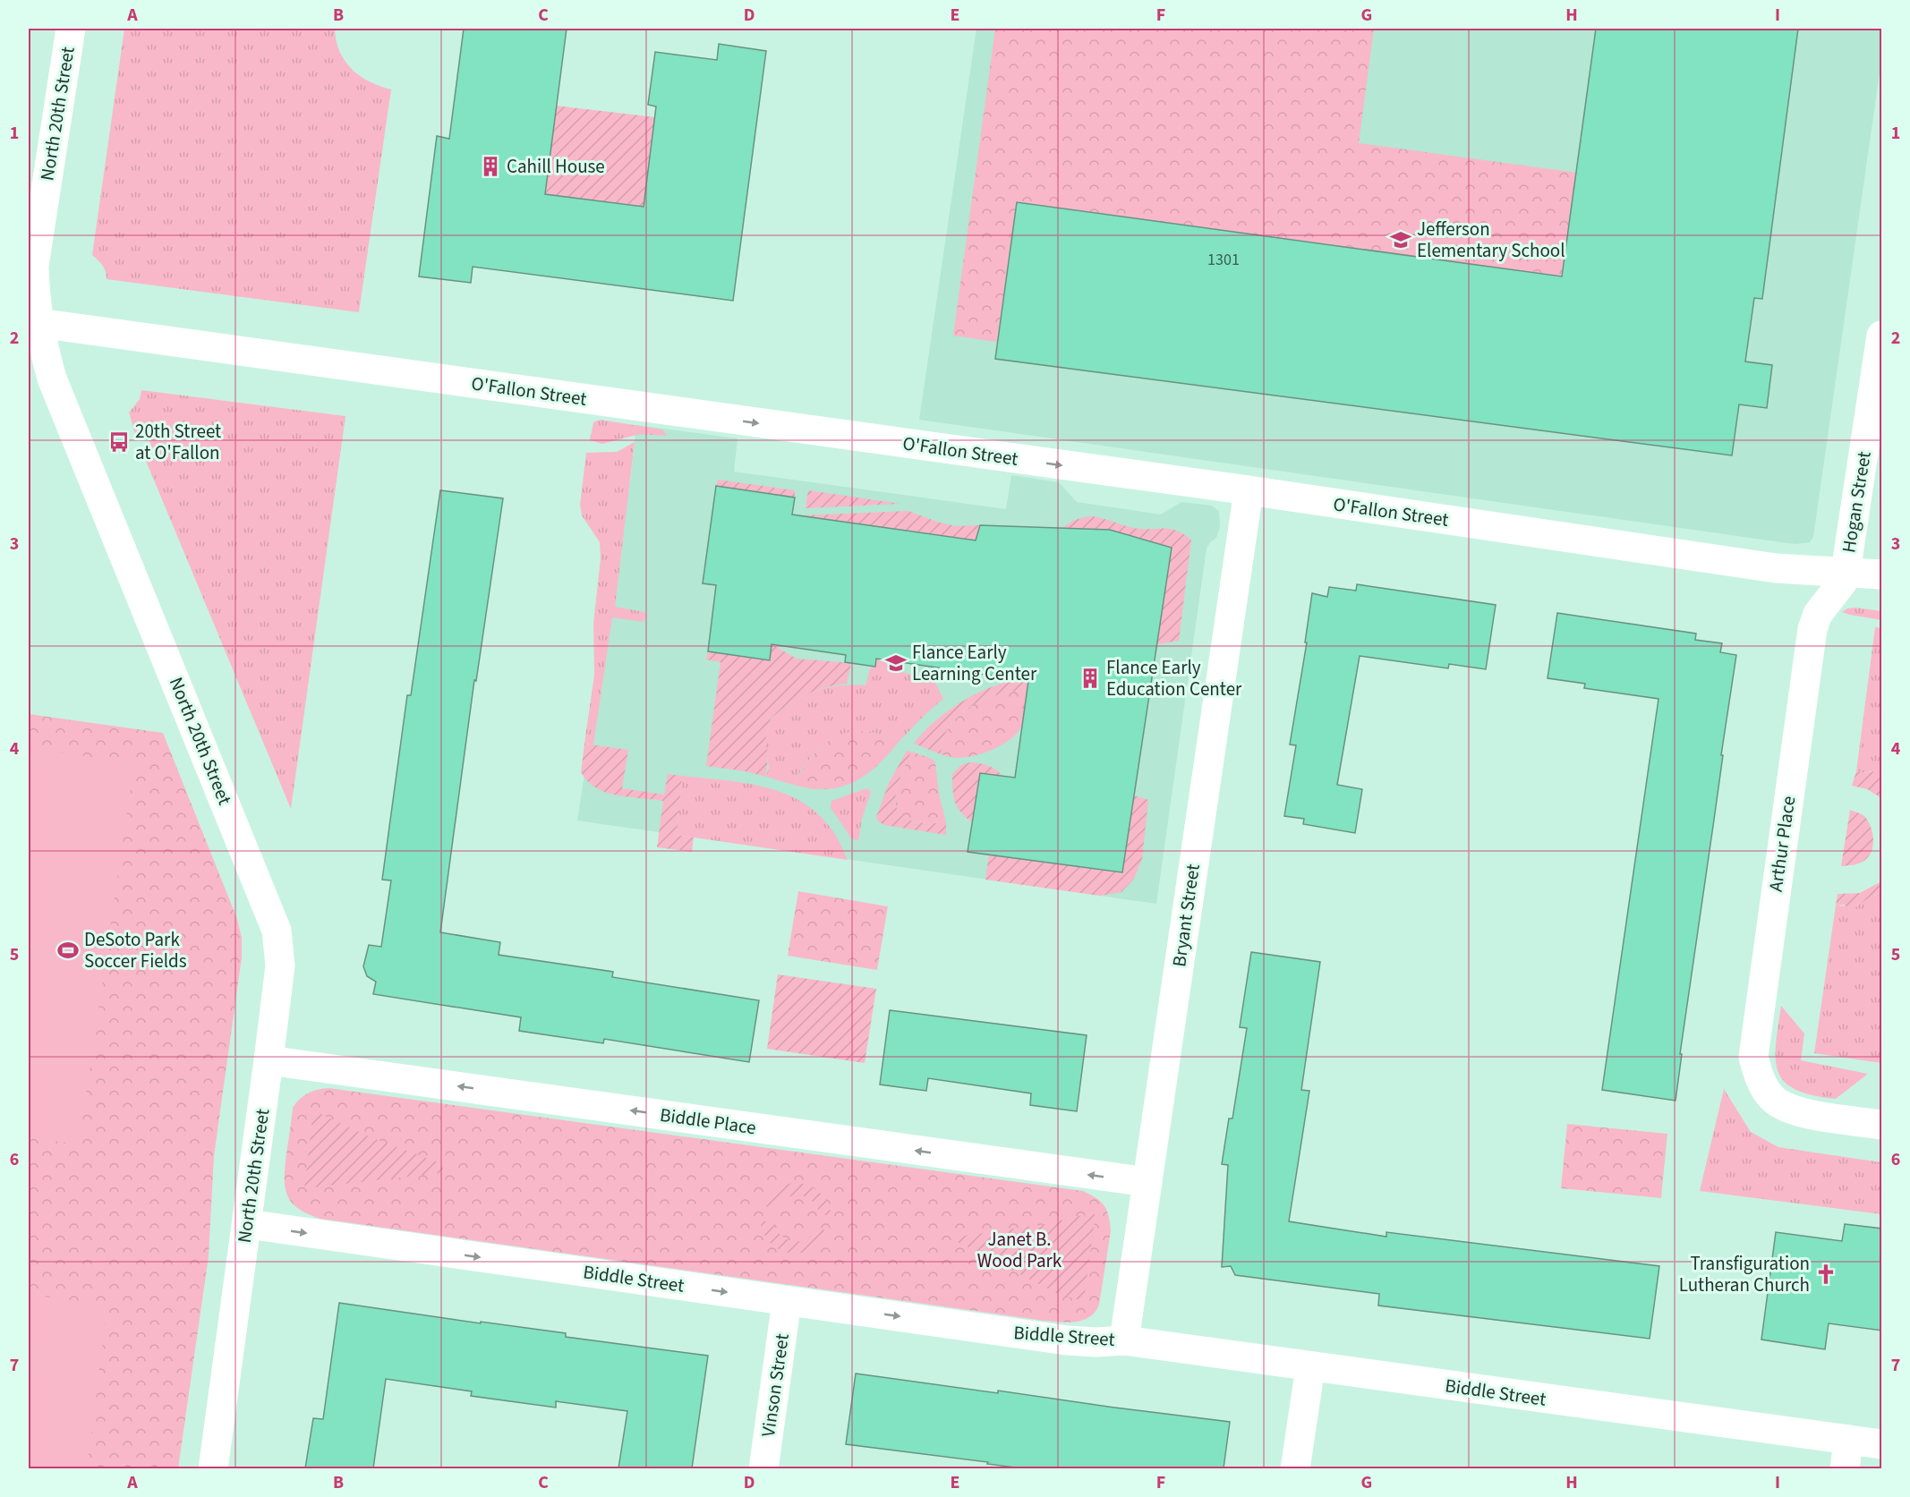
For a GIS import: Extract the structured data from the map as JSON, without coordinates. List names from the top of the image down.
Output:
{
  "streets": {
    "street": [
      "North 20th Street",
      "O'Fallon Street",
      "Hogan Street",
      "Arthur Place",
      "Bryant Street",
      "Biddle Place",
      "Biddle Street",
      "Vinson Street"
    ]
  },
  "crossings": [
    ["North 20th Street", "O'Fallon Street"],
    ["North 20th Street", "Biddle Place"],
    ["North 20th Street", "Biddle Street"],
    ["O'Fallon Street", "Hogan Street"],
    ["O'Fallon Street", "Arthur Place"],
    ["O'Fallon Street", "Bryant Street"],
    ["Hogan Street", "Arthur Place"],
    ["Bryant Street", "Biddle Place"],
    ["Bryant Street", "Biddle Street"],
    ["Biddle Street", "Vinson Street"]
  ],
  "one_way": ["O'Fallon Street", "Biddle Place", "Biddle Street"],
  "parks": ["Janet B. Wood Park"],
  "places": {
    "building": ["Cahill House", "Flance Early Education Center"],
    "school or university": ["Jefferson Elementary School", "Flance Early Learning Center"],
    "bus stop": ["20th Street at O'Fallon"],
    "sports": ["DeSoto Park Soccer Fields"],
    "church": ["Transfiguration Lutheran Church"]
  },
  "house_numbers": ["1301"],
  "grid": {
    "columns": [
      "A",
      "B",
      "C",
      "D",
      "E",
      "F",
      "G",
      "H",
      "I"
    ],
    "rows": [
      "1",
      "2",
      "3",
      "4",
      "5",
      "6",
      "7"
    ]
  }
}
